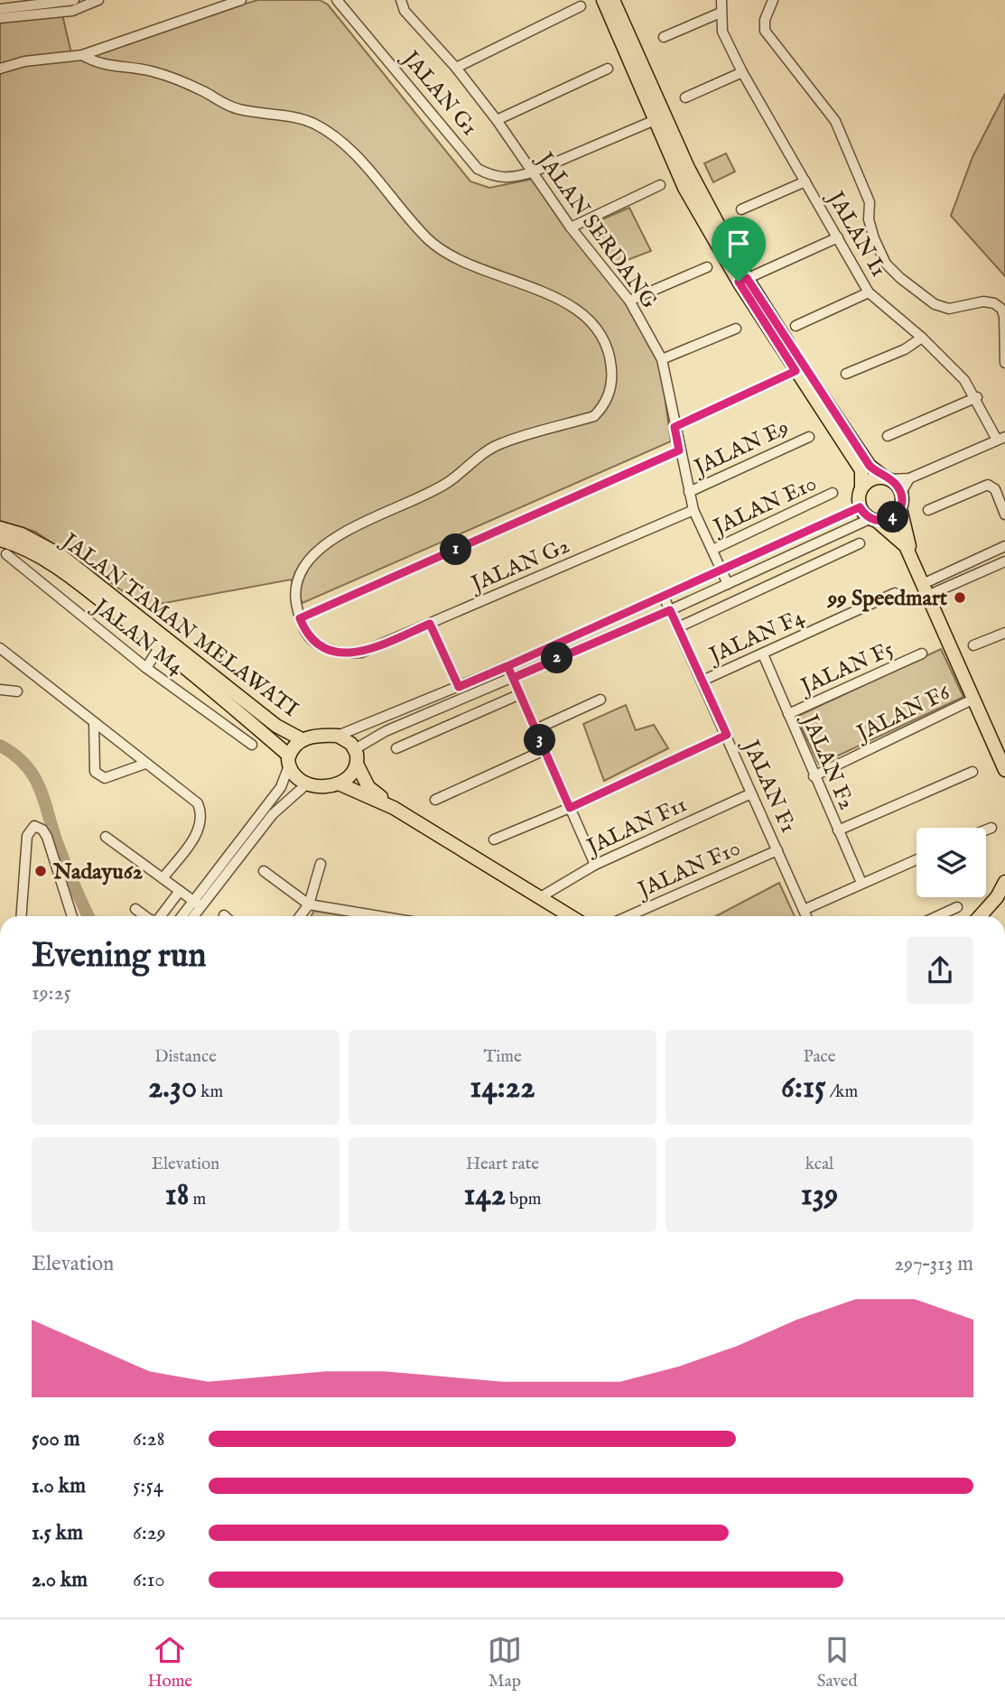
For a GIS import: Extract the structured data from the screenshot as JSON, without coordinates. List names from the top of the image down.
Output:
{
  "streets": {
    "main road": ["JALAN TAMAN MELAWATI"],
    "street": [
      "JALAN G1",
      "JALAN SERDANG",
      "JALAN I1",
      "JALAN E9",
      "JALAN E10",
      "JALAN G2",
      "JALAN F4",
      "JALAN M4",
      "JALAN F5",
      "JALAN F6",
      "JALAN F2",
      "JALAN F1",
      "JALAN F11",
      "JALAN F10"
    ]
  },
  "crossings": [
    ["JALAN G1", "JALAN SERDANG"],
    ["JALAN SERDANG", "JALAN E9"],
    ["JALAN SERDANG", "JALAN E10"],
    ["JALAN SERDANG", "JALAN G2"],
    ["JALAN F4", "JALAN F2"],
    ["JALAN F4", "JALAN F1"],
    ["JALAN F5", "JALAN F2"],
    ["JALAN F6", "JALAN F2"],
    ["JALAN F1", "JALAN F11"],
    ["JALAN F1", "JALAN F10"]
  ],
  "places": ["99 Speedmart", "Nadayu62"],
  "page": {
    "pins": [
      "4",
      "1",
      "2",
      "3"
    ],
    "heading": ["Evening run", "19:25"],
    "stats": [
      ["Distance", "2.30 km"],
      ["Time", "14:22"],
      ["Pace", "6:15 /km"],
      ["Elevation", "18 m"],
      ["Heart rate", "142 bpm"],
      ["kcal", "139"]
    ],
    "chart": ["Elevation", "297–313 m"],
    "list": [
      {
        "name": "500 m",
        "note": "6:28"
      },
      {
        "name": "1.0 km",
        "note": "5:54"
      },
      {
        "name": "1.5 km",
        "note": "6:29"
      },
      {
        "name": "2.0 km",
        "note": "6:10"
      }
    ],
    "tabs": ["Home", "Map", "Saved"]
  }
}
